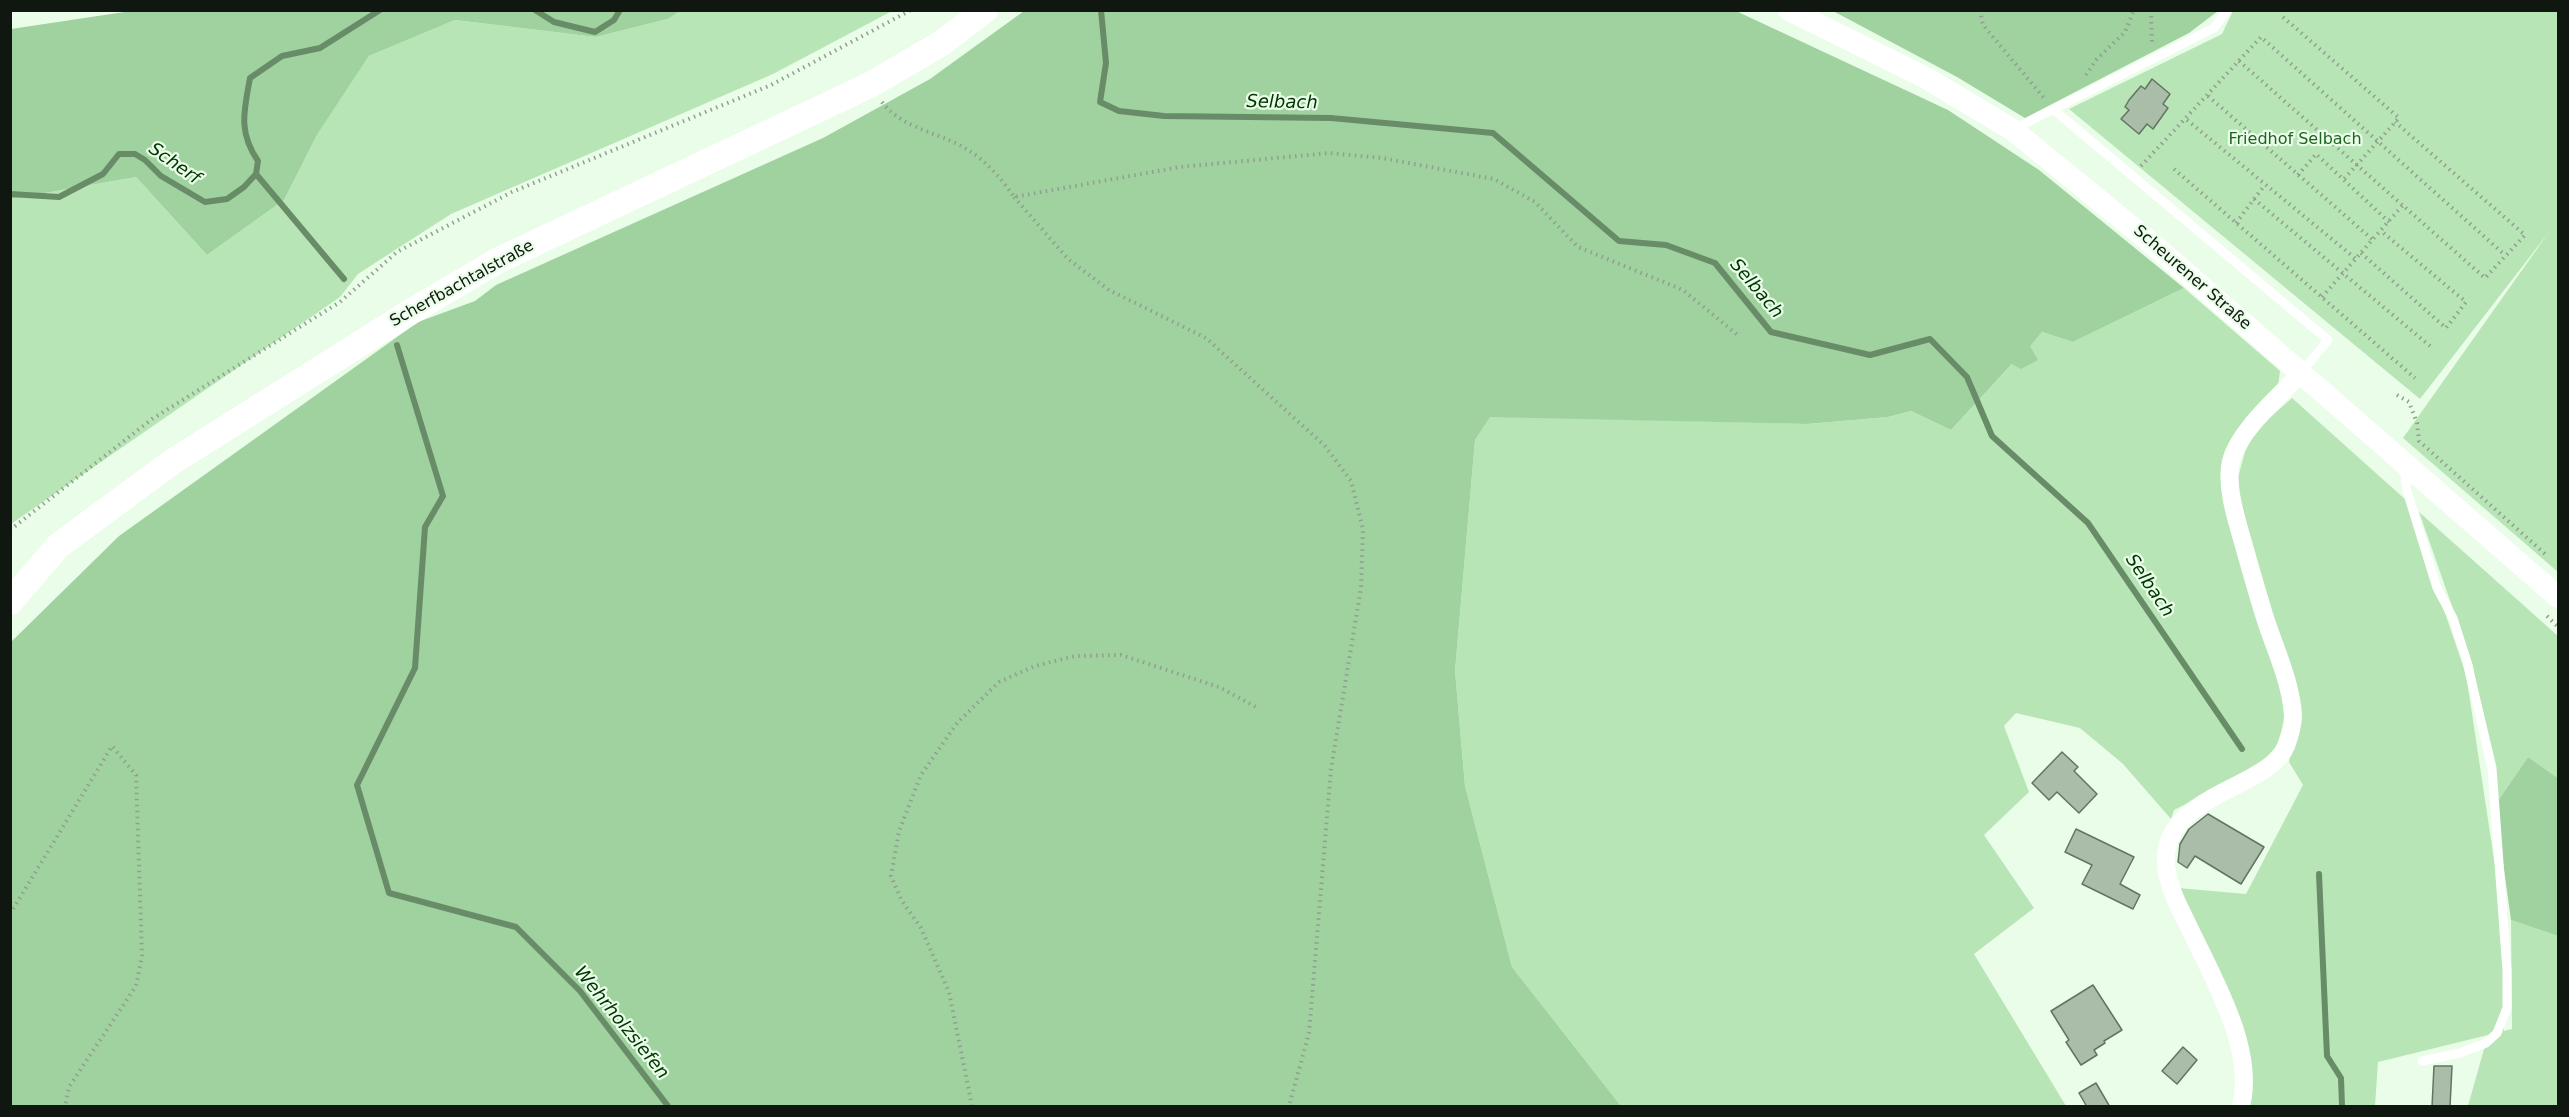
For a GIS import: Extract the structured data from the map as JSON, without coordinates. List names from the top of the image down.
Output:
{
  "streets": {
    "main road": ["Scherfbachtalstraße"],
    "street": ["Scheurener Straße"]
  },
  "water": ["Selbach", "Scherf", "Wehrholzsiefen"],
  "parks": ["Friedhof Selbach"]
}
